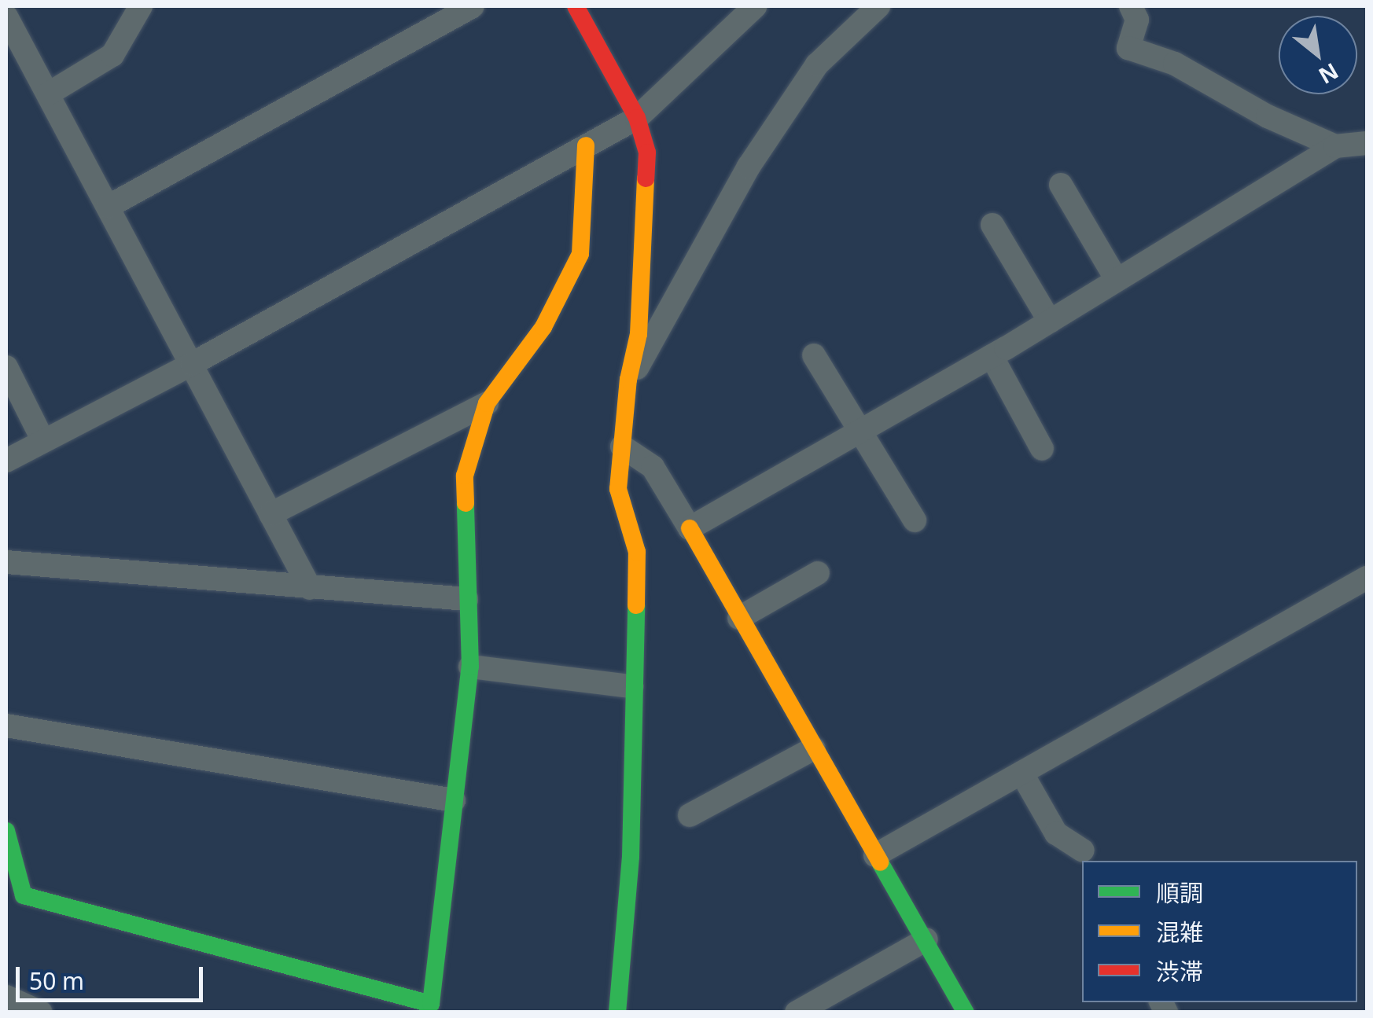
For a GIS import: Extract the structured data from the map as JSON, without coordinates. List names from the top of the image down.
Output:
{
  "legend": ["順調", "混雑", "渋滞"],
  "scale_bar": "50 m",
  "north": "bottom right"
}
